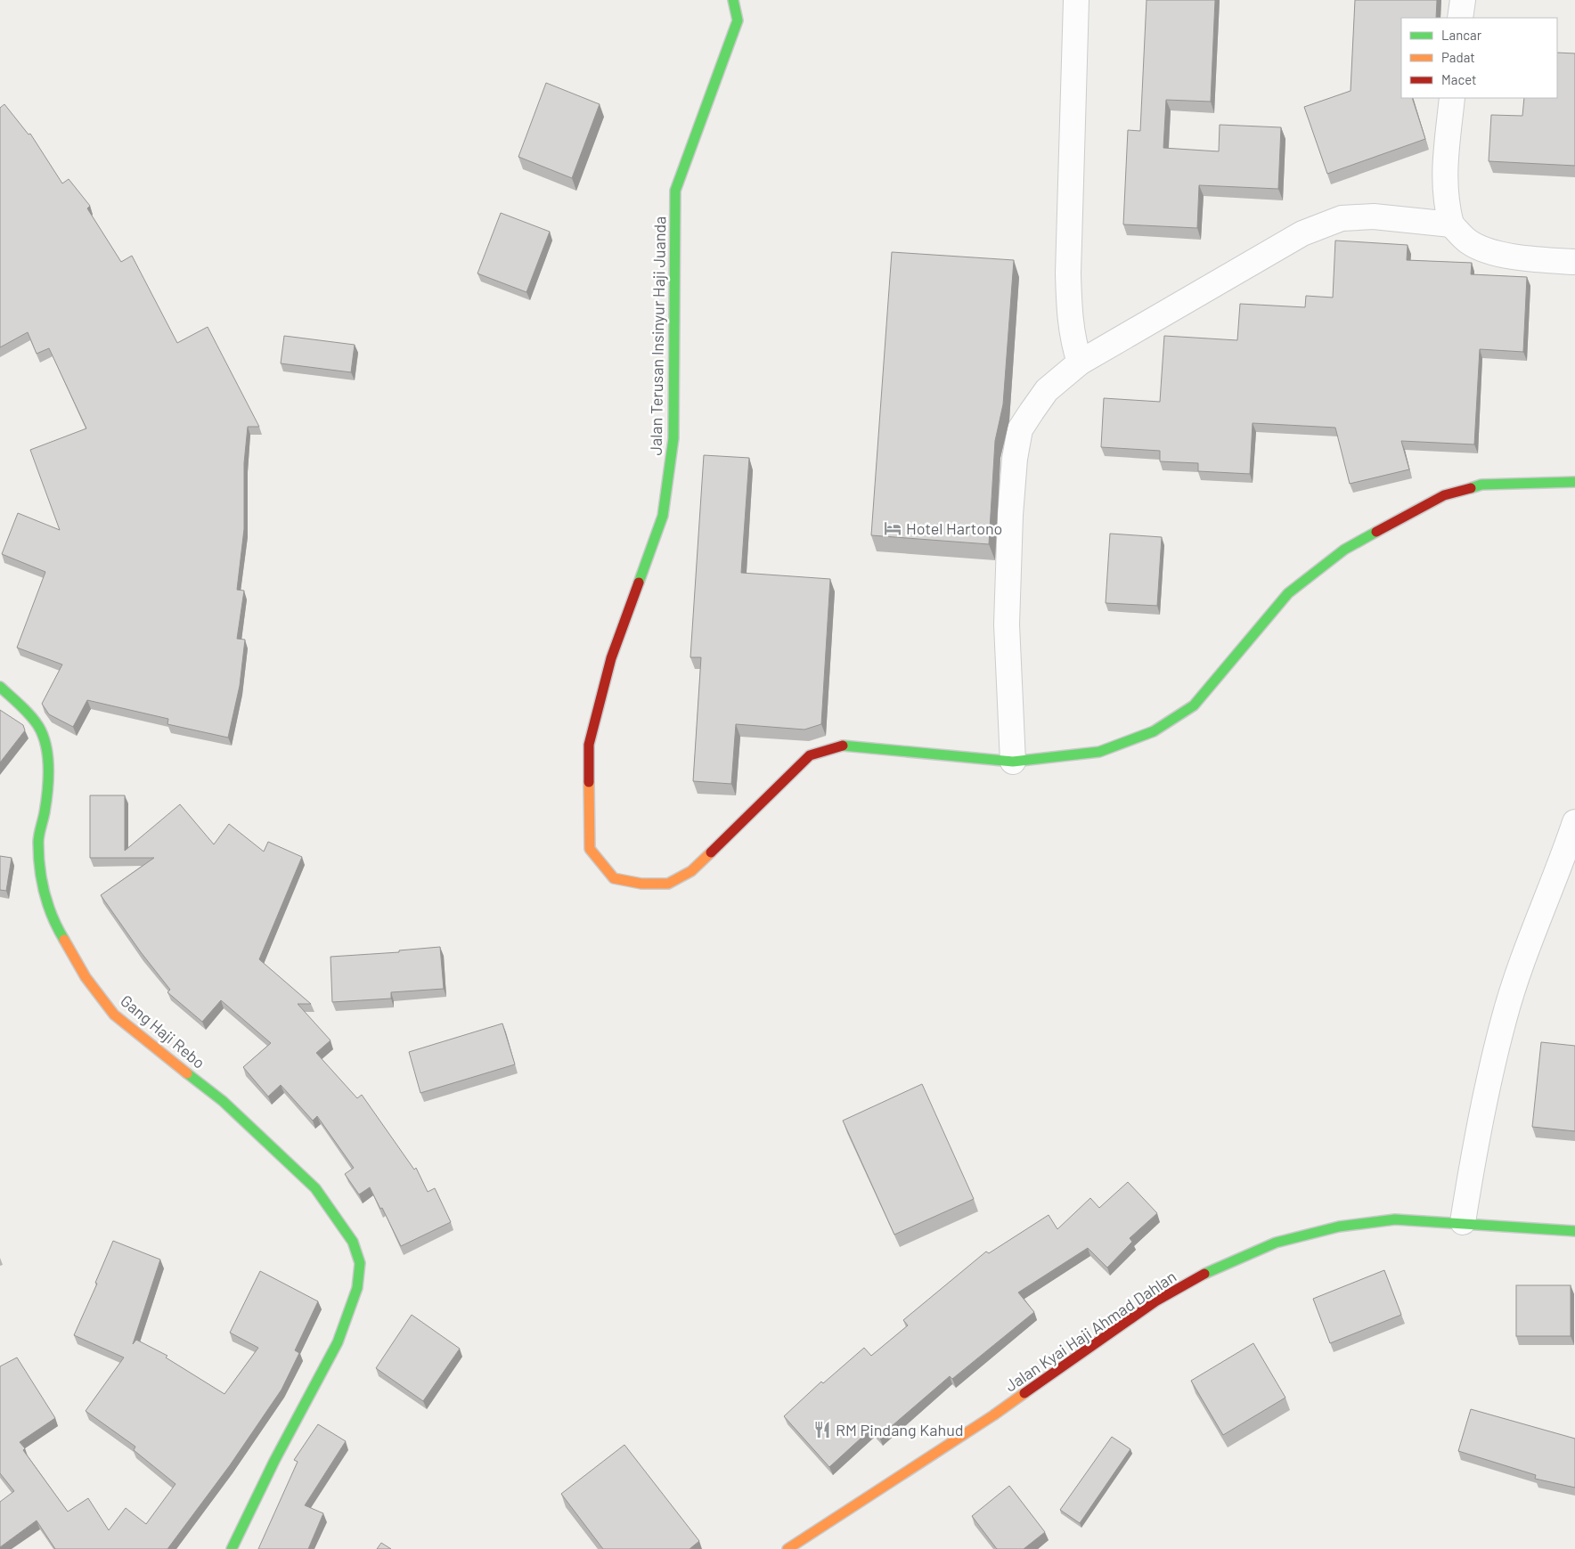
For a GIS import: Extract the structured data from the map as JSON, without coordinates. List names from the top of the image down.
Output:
{
  "streets": {
    "street": ["Jalan Terusan Insinyur Haji Juanda", "Gang Haji Rebo", "Jalan Kyai Haji Ahmad Dahlan"]
  },
  "places": {
    "hotel": ["Hotel Hartono"],
    "restaurant": ["RM Pindang Kahud"]
  },
  "legend": ["Lancar", "Padat", "Macet"]
}
